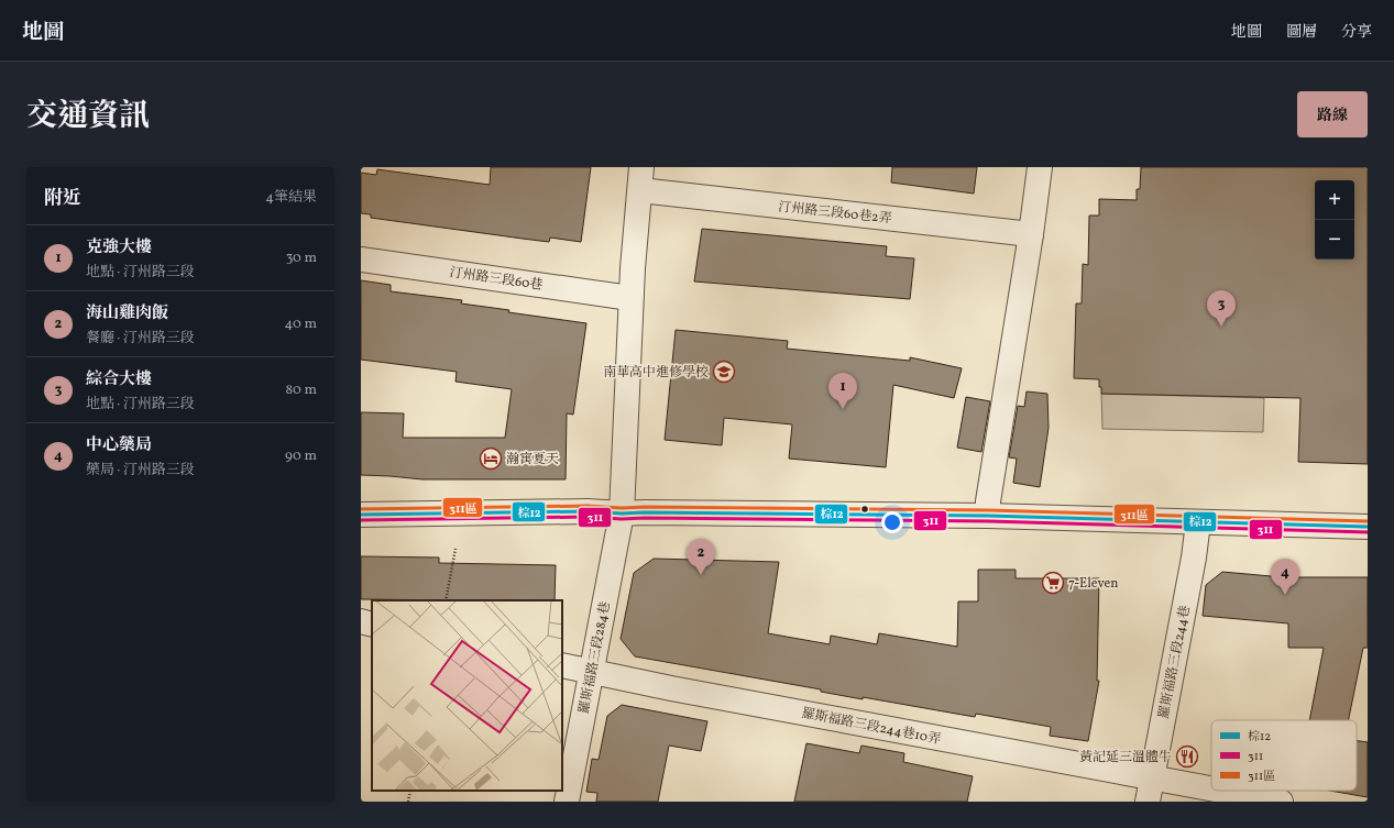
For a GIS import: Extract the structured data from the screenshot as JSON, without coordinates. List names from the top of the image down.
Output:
{
  "streets": {
    "street": [
      "汀州路三段60巷2弄",
      "汀州路三段60巷",
      "羅斯福路三段284巷",
      "羅斯福路三段244巷",
      "羅斯福路三段244巷10弄"
    ]
  },
  "crossings": [
    ["羅斯福路三段284巷", "羅斯福路三段244巷10弄"],
    ["羅斯福路三段244巷", "羅斯福路三段244巷10弄"]
  ],
  "places": {
    "school or university": ["南華高中進修學校"],
    "hotel": ["瀚寓夏天"],
    "supermarket": ["7-Eleven"],
    "restaurant": ["黃記延三溫體牛"]
  },
  "lines": ["transit line 311區", "transit line 棕12", "transit line 311"],
  "legend": ["棕12", "311", "311區"],
  "page": {
    "header": "地圖",
    "nav": ["地圖", "圖層", "分享"],
    "title": "交通資訊",
    "buttons": "路線",
    "heading": ["附近", "4筆結果"],
    "map_buttons": ["+", "−"],
    "list": [
      {
        "mark": "1",
        "name": "克強大樓",
        "note": "地點 · 汀州路三段",
        "value": "30 m"
      },
      {
        "mark": "2",
        "name": "海山雞肉飯",
        "note": "餐廳 · 汀州路三段",
        "value": "40 m"
      },
      {
        "mark": "3",
        "name": "綜合大樓",
        "note": "地點 · 汀州路三段",
        "value": "80 m"
      },
      {
        "mark": "4",
        "name": "中心藥局",
        "note": "藥局 · 汀州路三段",
        "value": "90 m"
      }
    ],
    "pins": [
      "3",
      "1",
      "2",
      "4"
    ]
  }
}
